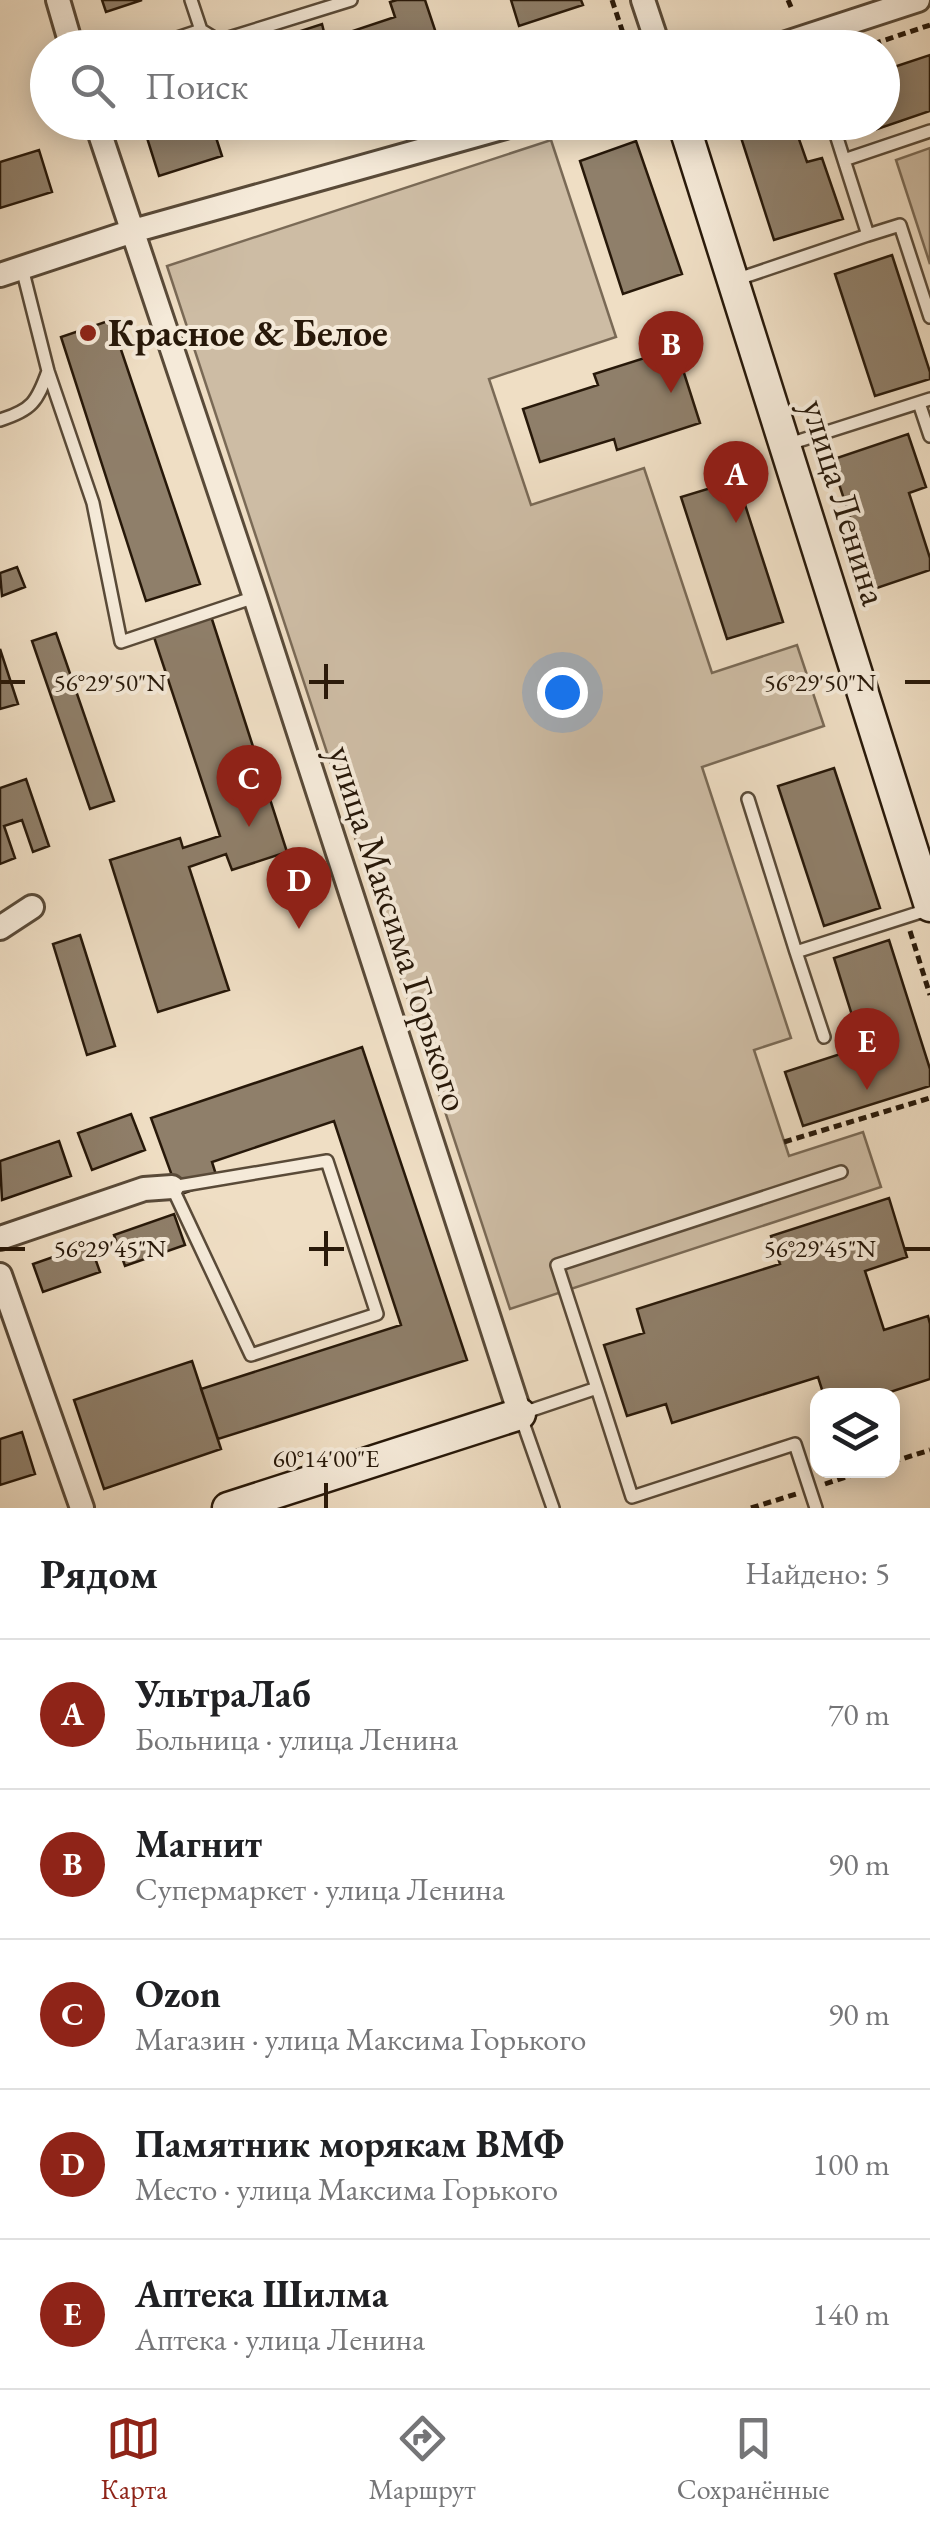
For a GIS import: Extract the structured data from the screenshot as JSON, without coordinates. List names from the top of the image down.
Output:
{
  "streets": {
    "street": ["улица Ленина", "улица Максима Горького"]
  },
  "places": ["Красное & Белое"],
  "page": {
    "search": "Поиск",
    "pins": [
      "B",
      "A",
      "C",
      "D",
      "E"
    ],
    "heading": ["Рядом", "Найдено: 5"],
    "list": [
      {
        "mark": "A",
        "name": "УльтраЛаб",
        "note": "Больница · улица Ленина",
        "value": "70 m"
      },
      {
        "mark": "B",
        "name": "Магнит",
        "note": "Супермаркет · улица Ленина",
        "value": "90 m"
      },
      {
        "mark": "C",
        "name": "Ozon",
        "note": "Магазин · улица Максима Горького",
        "value": "90 m"
      },
      {
        "mark": "D",
        "name": "Памятник морякам ВМФ",
        "note": "Место · улица Максима Горького",
        "value": "100 m"
      },
      {
        "mark": "E",
        "name": "Аптека Шилма",
        "note": "Аптека · улица Ленина",
        "value": "140 m"
      }
    ],
    "nav": ["Карта", "Маршрут", "Сохранённые"]
  },
  "coordinates": ["56°29'50\"N", "56°29'45\"N", "60°14'00\"E"]
}
